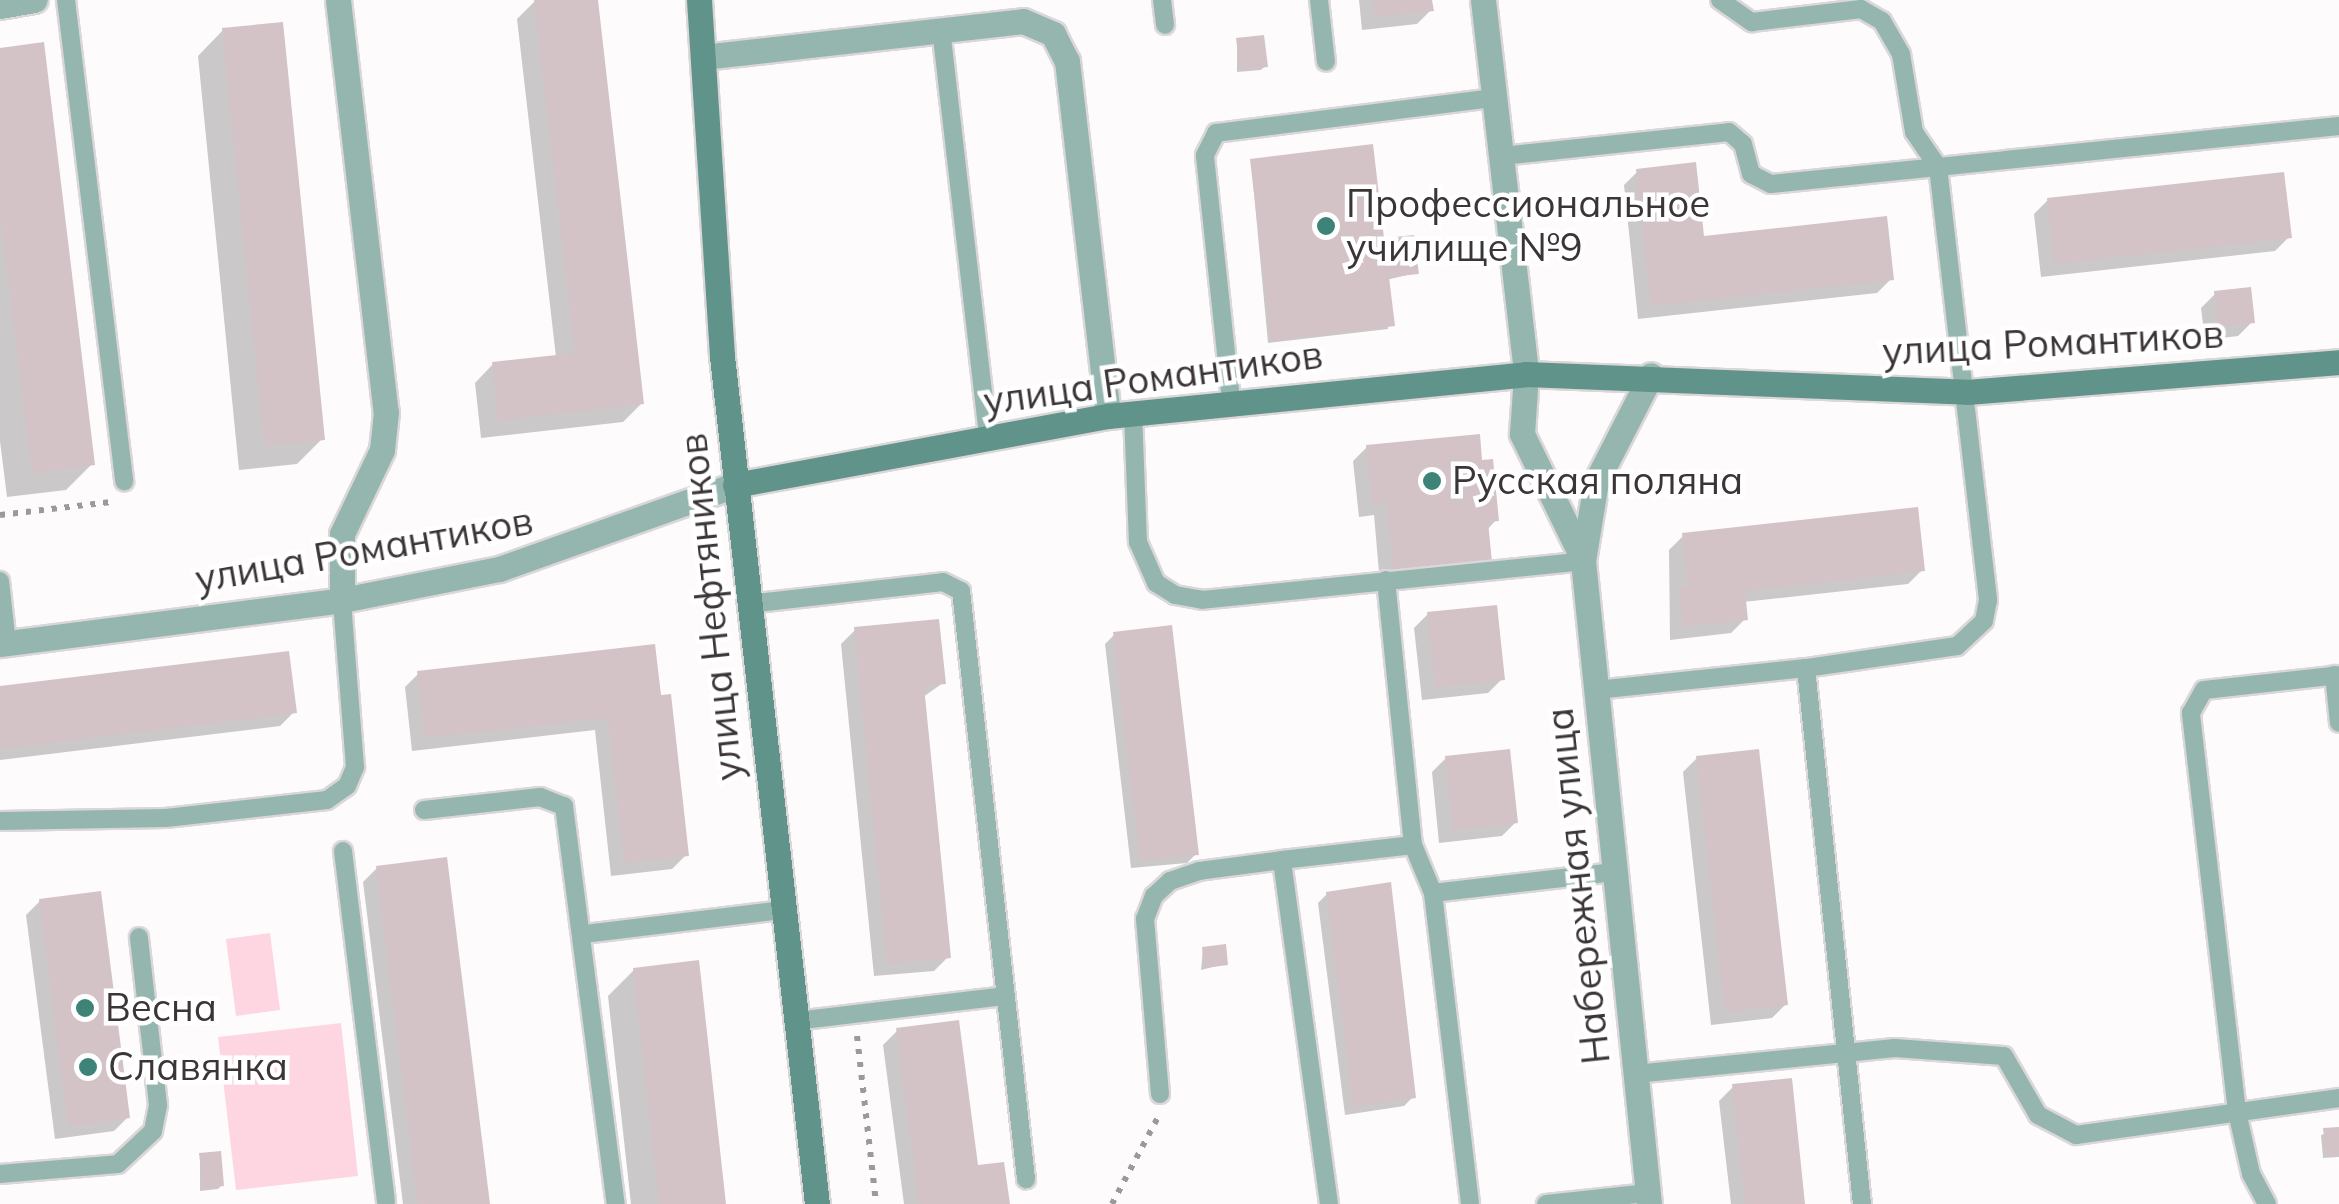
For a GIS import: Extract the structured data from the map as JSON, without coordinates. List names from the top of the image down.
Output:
{
  "streets": {
    "street": ["улица Романтиков", "улица Нефтяников", "Набережная улица"]
  },
  "crossings": [
    ["улица Романтиков", "улица Нефтяников"],
    ["улица Романтиков", "Набережная улица"]
  ],
  "places": [
    "Профессиональное училище №9",
    "Русская поляна",
    "Весна",
    "Славянка"
  ]
}
